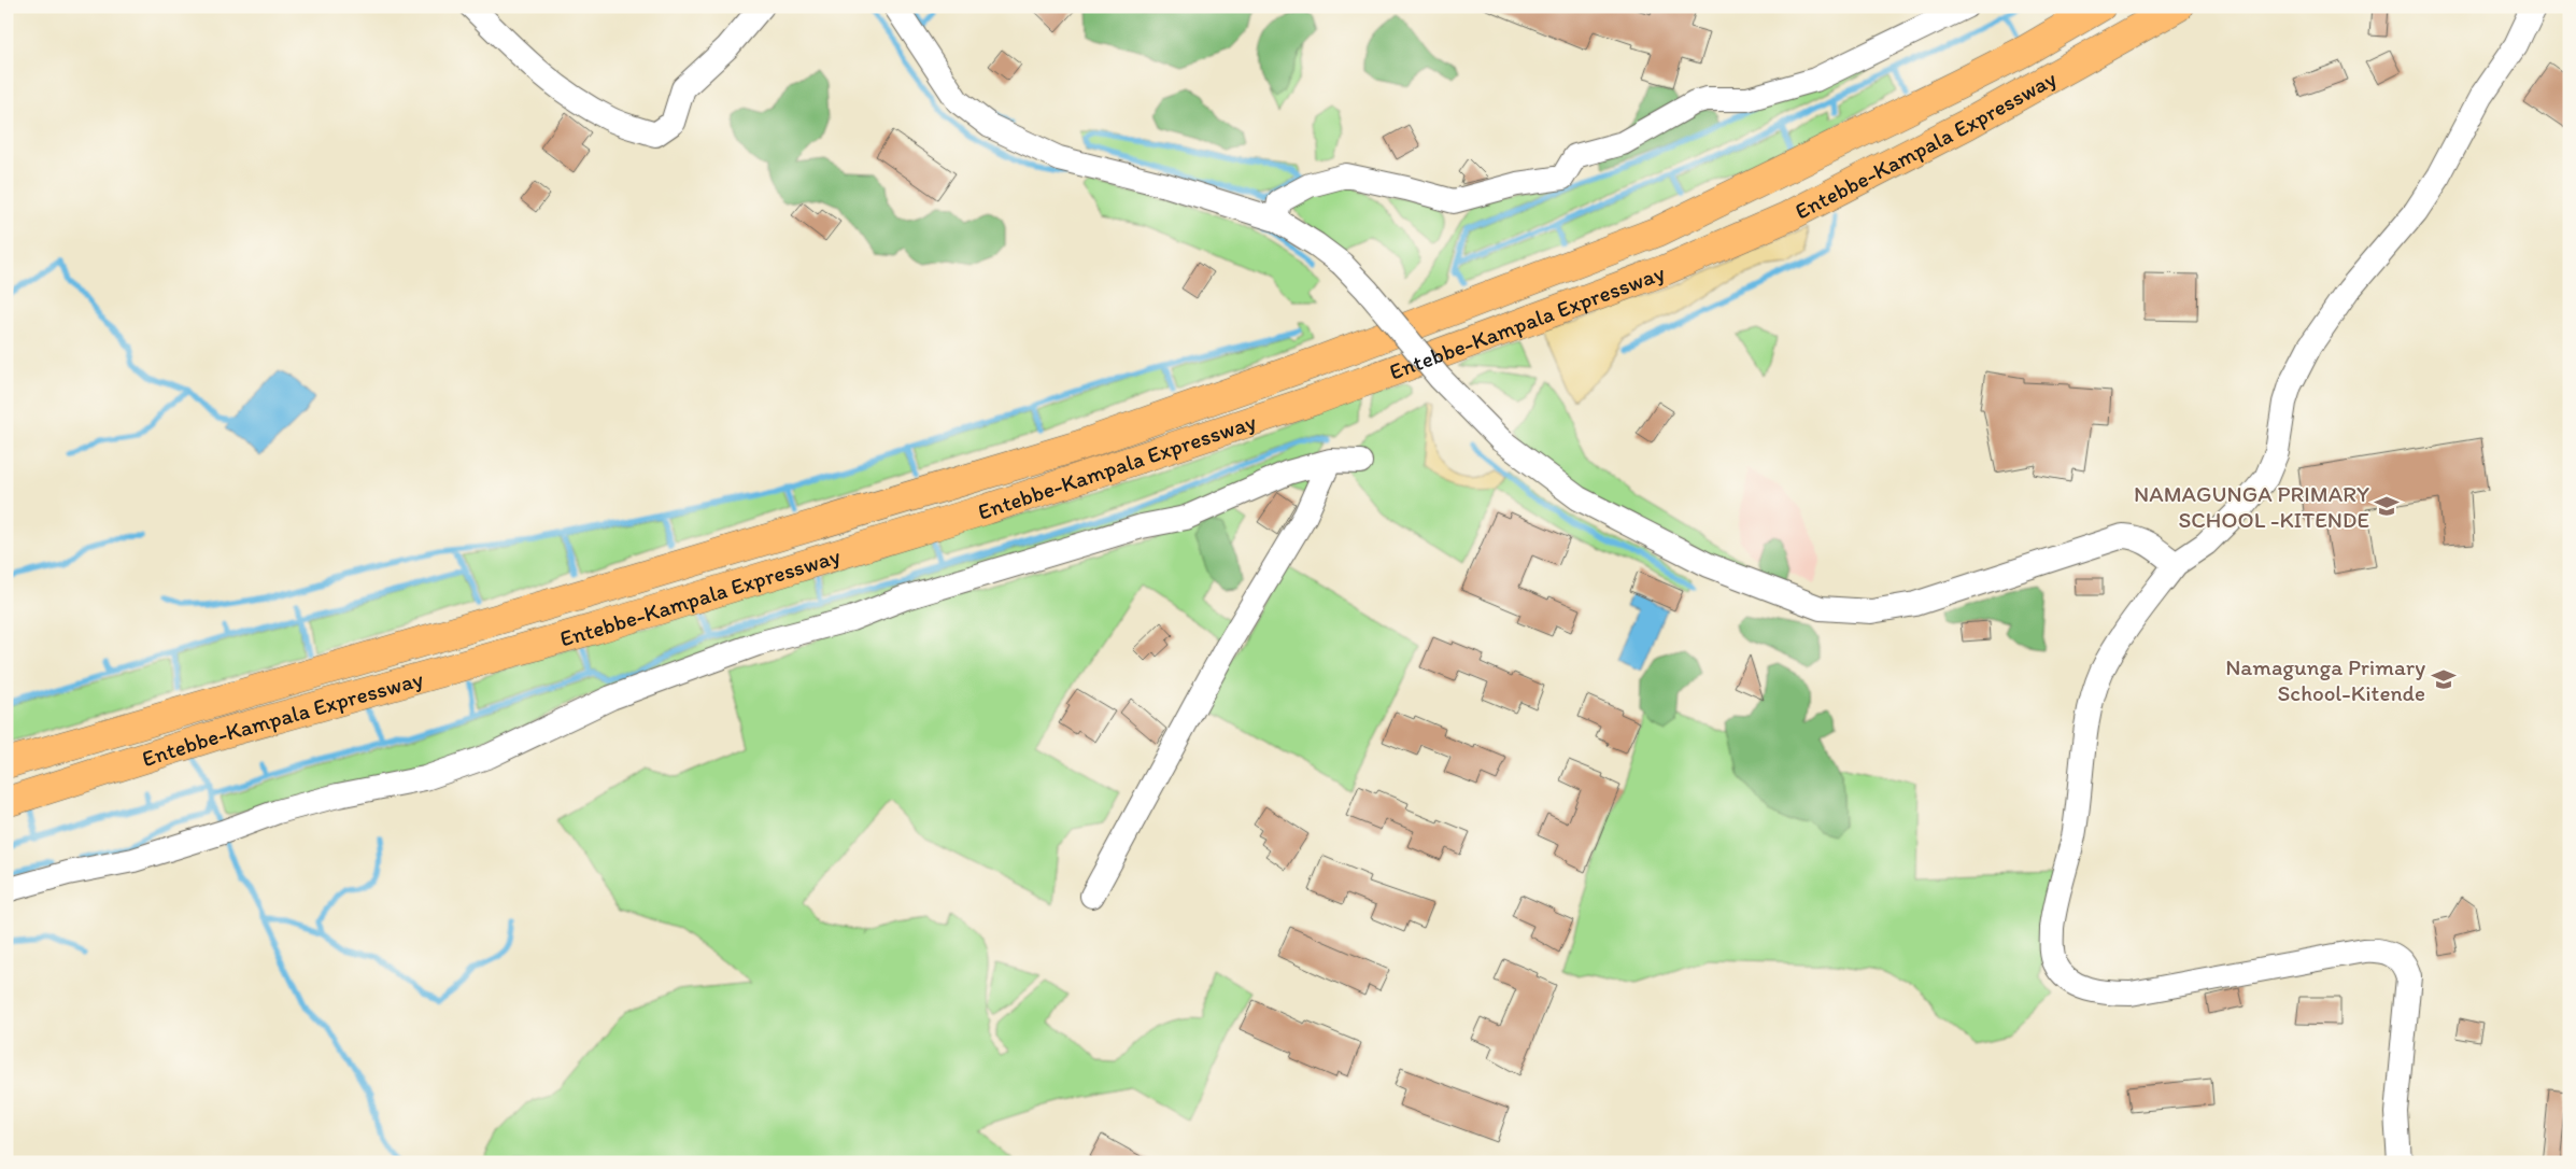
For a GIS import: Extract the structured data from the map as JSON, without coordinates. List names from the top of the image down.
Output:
{
  "streets": {
    "highway": ["Entebbe-Kampala Expressway"]
  },
  "places": {
    "school or university": ["NAMAGUNGA PRIMARY SCHOOL -KITENDE", "Namagunga Primary School-Kitende"]
  }
}
